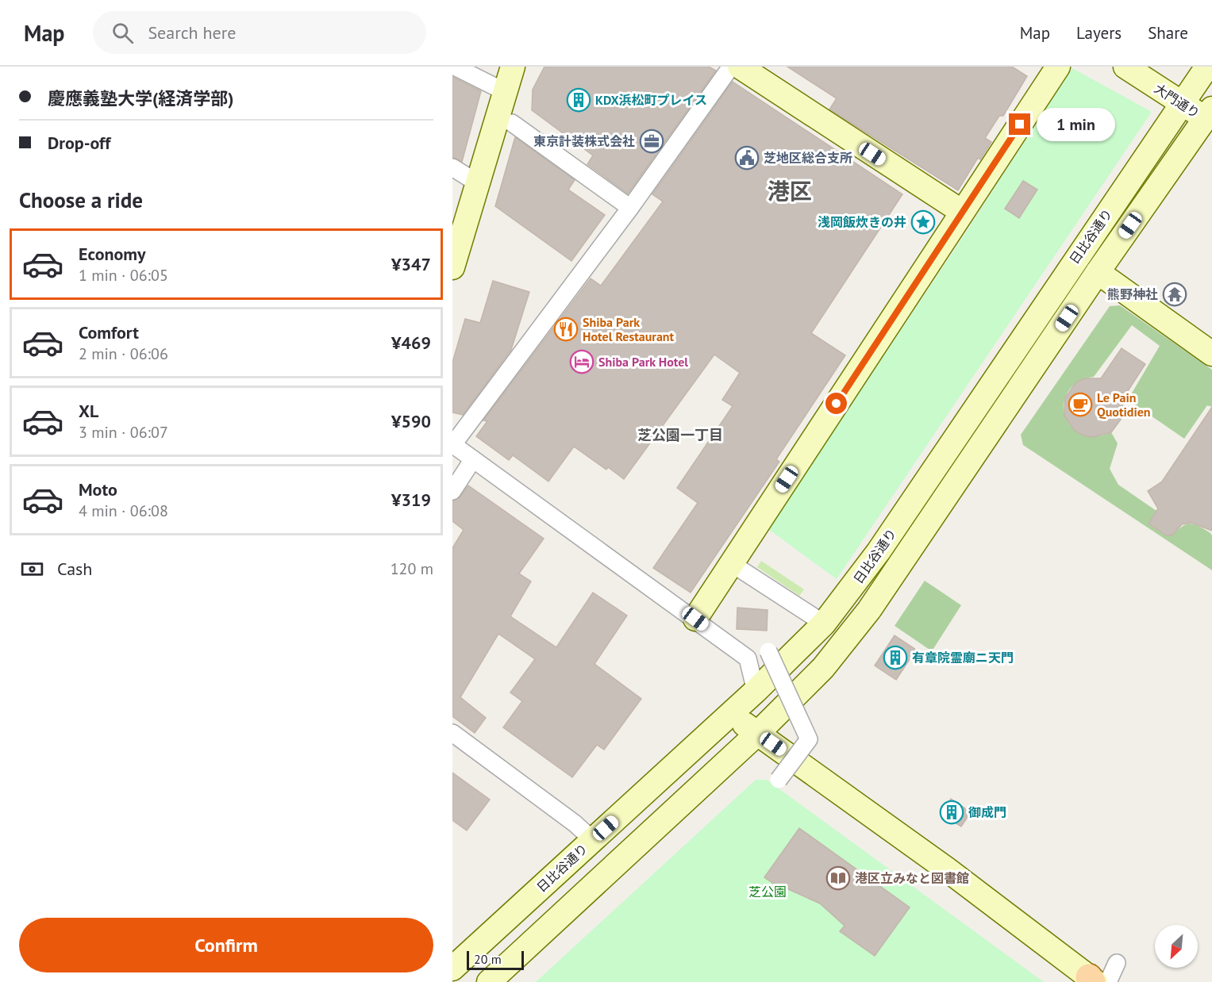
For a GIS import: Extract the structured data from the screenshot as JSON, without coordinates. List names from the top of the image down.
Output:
{
  "streets": {
    "main road": ["大門通り", "日比谷通り"]
  },
  "crossings": [
    ["大門通り", "日比谷通り"]
  ],
  "districts": ["港区", "芝公園一丁目"],
  "parks": ["芝公園"],
  "places": {
    "building": ["KDX浜松町プレイス", "有章院霊廟ニ天門", "御成門"],
    "office": ["東京計装株式会社"],
    "public building": ["芝地区総合支所"],
    "place": ["浅岡飯炊きの井"],
    "temple": ["熊野神社"],
    "restaurant": ["Shiba Park Hotel Restaurant"],
    "hotel": ["Shiba Park Hotel"],
    "cafe": ["Le Pain Quotidien"],
    "library": ["港区立みなと図書館"]
  },
  "scale_bar": "20 m",
  "north": "bottom left",
  "page": {
    "header": "Map",
    "search": "Search here",
    "nav": ["Map", "Layers", "Share"],
    "banner": ["慶應義塾大学(経済学部)", "Drop-off"],
    "bubble": "1 min",
    "heading": "Choose a ride",
    "list": [
      {
        "name": "Economy",
        "note": "1 min · 06:05",
        "value": "¥347"
      },
      {
        "name": "Comfort",
        "note": "2 min · 06:06",
        "value": "¥469"
      },
      {
        "name": "XL",
        "note": "3 min · 06:07",
        "value": "¥590"
      },
      {
        "name": "Moto",
        "note": "4 min · 06:08",
        "value": "¥319"
      }
    ],
    "pay": ["Cash", "120 m"],
    "buttons": "Confirm",
    "scale": "20 m"
  }
}
